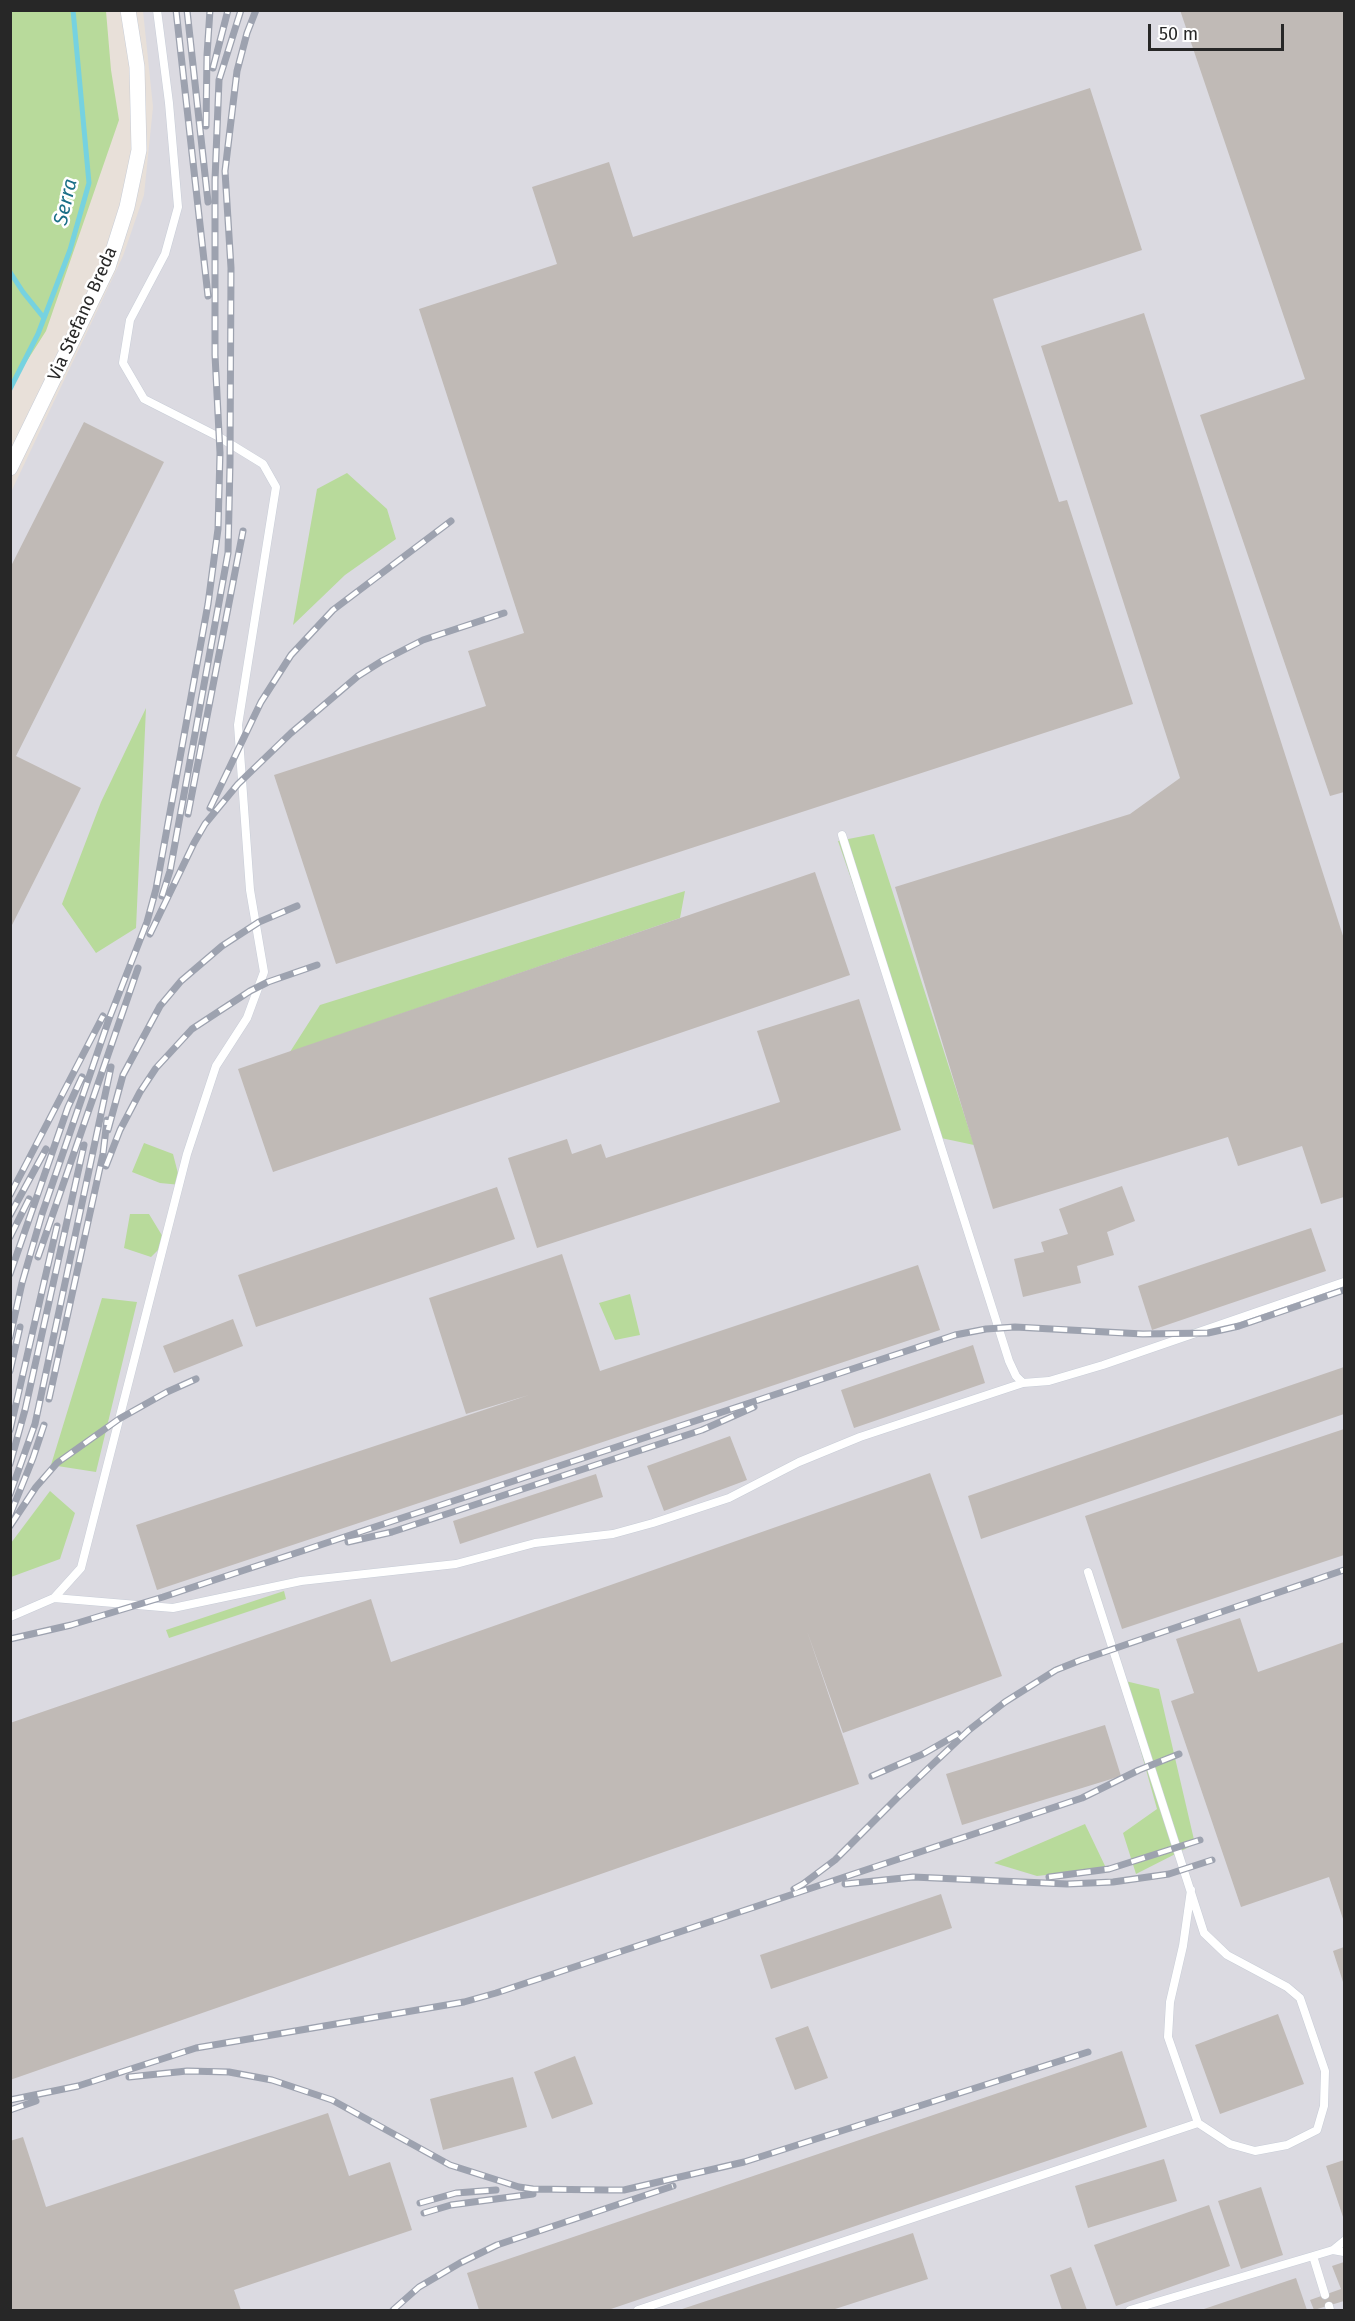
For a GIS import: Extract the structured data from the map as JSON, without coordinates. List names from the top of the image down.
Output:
{
  "streets": {
    "street": ["Via Stefano Breda"]
  },
  "water": ["Serra"],
  "scale_bar": "50 m"
}
